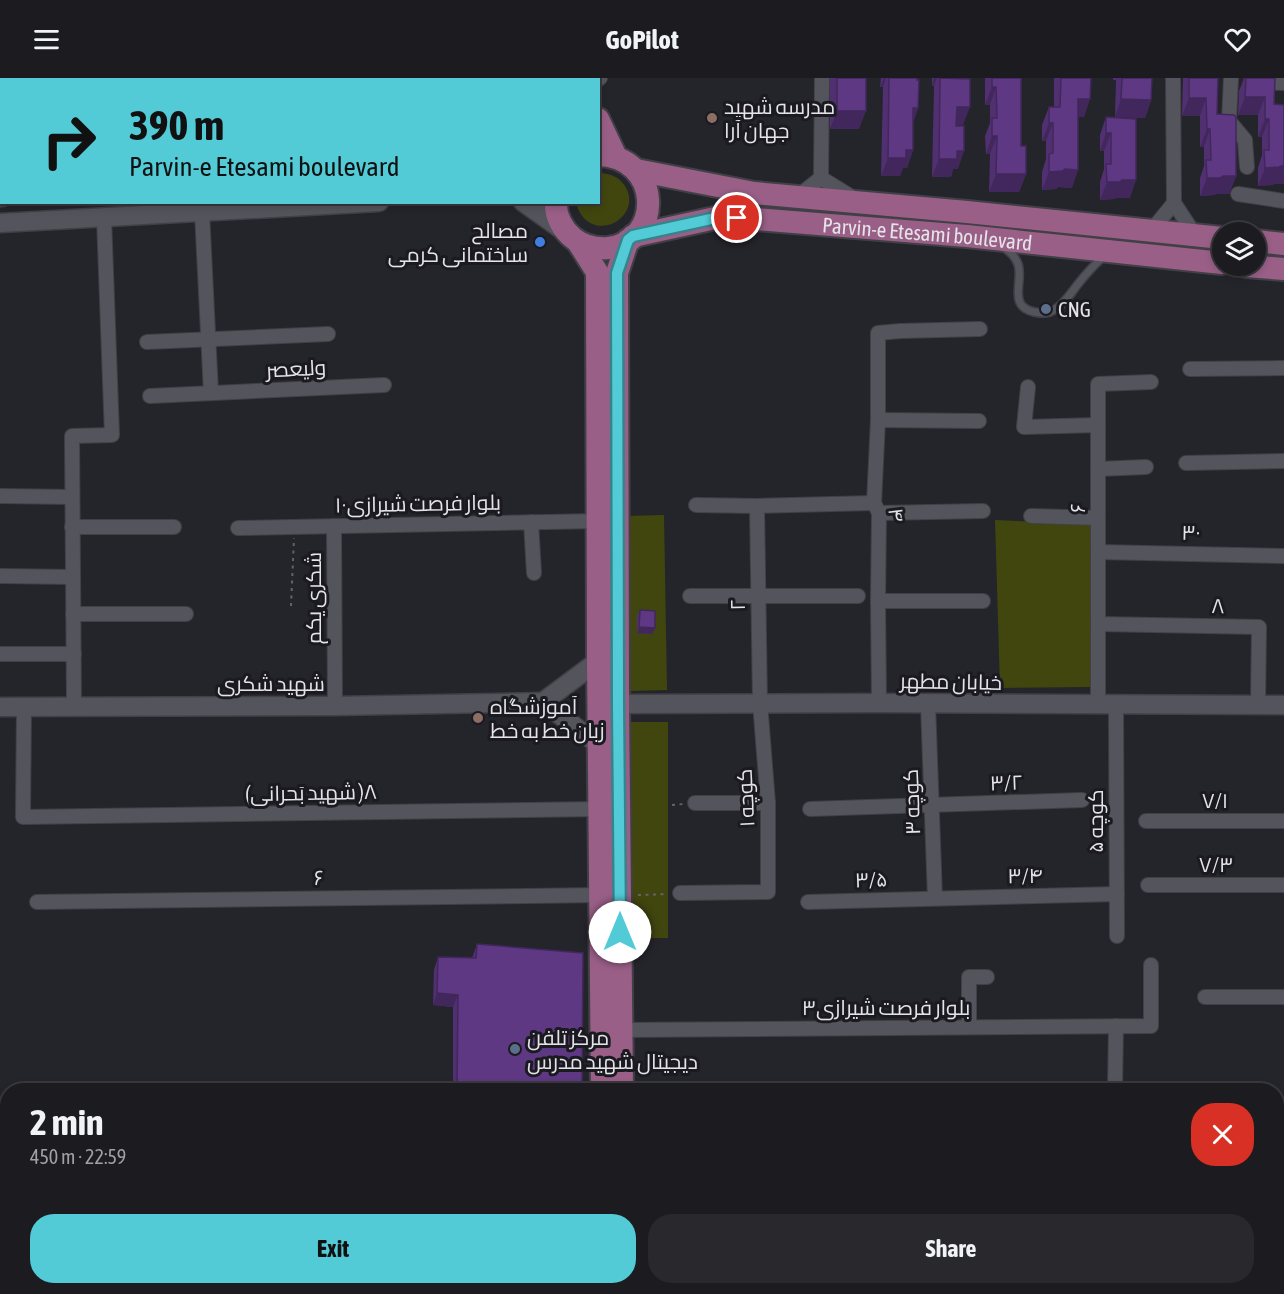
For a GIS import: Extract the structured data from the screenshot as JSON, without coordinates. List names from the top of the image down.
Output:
{
  "streets": {
    "main road": ["Parvin-e Etesami boulevard"],
    "street": [
      "ولیعصر",
      "بلوار فرصت شیرازی۱۰",
      "۶",
      "۴",
      "۳۰",
      "شکری یکم",
      "۲",
      "۸",
      "خیابان مطهر",
      "شهید شکری",
      "۳/۲",
      "(شهید بَحرانی )۸",
      "کوچه ۱",
      "۷/۱",
      "کوچه ۳",
      "کوچه ۵",
      "۷/۳",
      "۳/۴",
      "۳/۵",
      "۳بلوار فرصت شیرازی"
    ]
  },
  "crossings": [
    ["بلوار فرصت شیرازی۱۰", "شکری یکم"],
    ["۶", "۳۰"],
    ["۶", "۸"],
    ["۶", "خیابان مطهر"],
    ["۶", "کوچه ۵"],
    ["۴", "خیابان مطهر"],
    ["شکری یکم", "شهید شکری"],
    ["۲", "خیابان مطهر"],
    ["۲", "کوچه ۱"],
    ["۸", "خیابان مطهر"],
    ["خیابان مطهر", "کوچه ۱"],
    ["خیابان مطهر", "کوچه ۳"],
    ["خیابان مطهر", "کوچه ۵"],
    ["شهید شکری", "(شهید بَحرانی )۸"],
    ["۳/۲", "کوچه ۳"],
    ["کوچه ۳", "۳/۴"],
    ["کوچه ۳", "۳/۵"],
    ["کوچه ۵", "۳/۴"],
    ["۳/۴", "۳/۵"]
  ],
  "places": [
    "مدرسه شهید جهان آرا",
    "مصالح ساختمانی کرمی",
    "CNG",
    "آموزشگاه زبان خط به خط",
    "مرکز تلفن دیجیتال شهید مدرس"
  ],
  "page": {
    "header": "GoPilot",
    "turn": ["390 m", "Parvin-e Etesami boulevard"],
    "heading": ["2 min", "450 m · 22:59"],
    "buttons": ["Exit", "Share"]
  }
}
